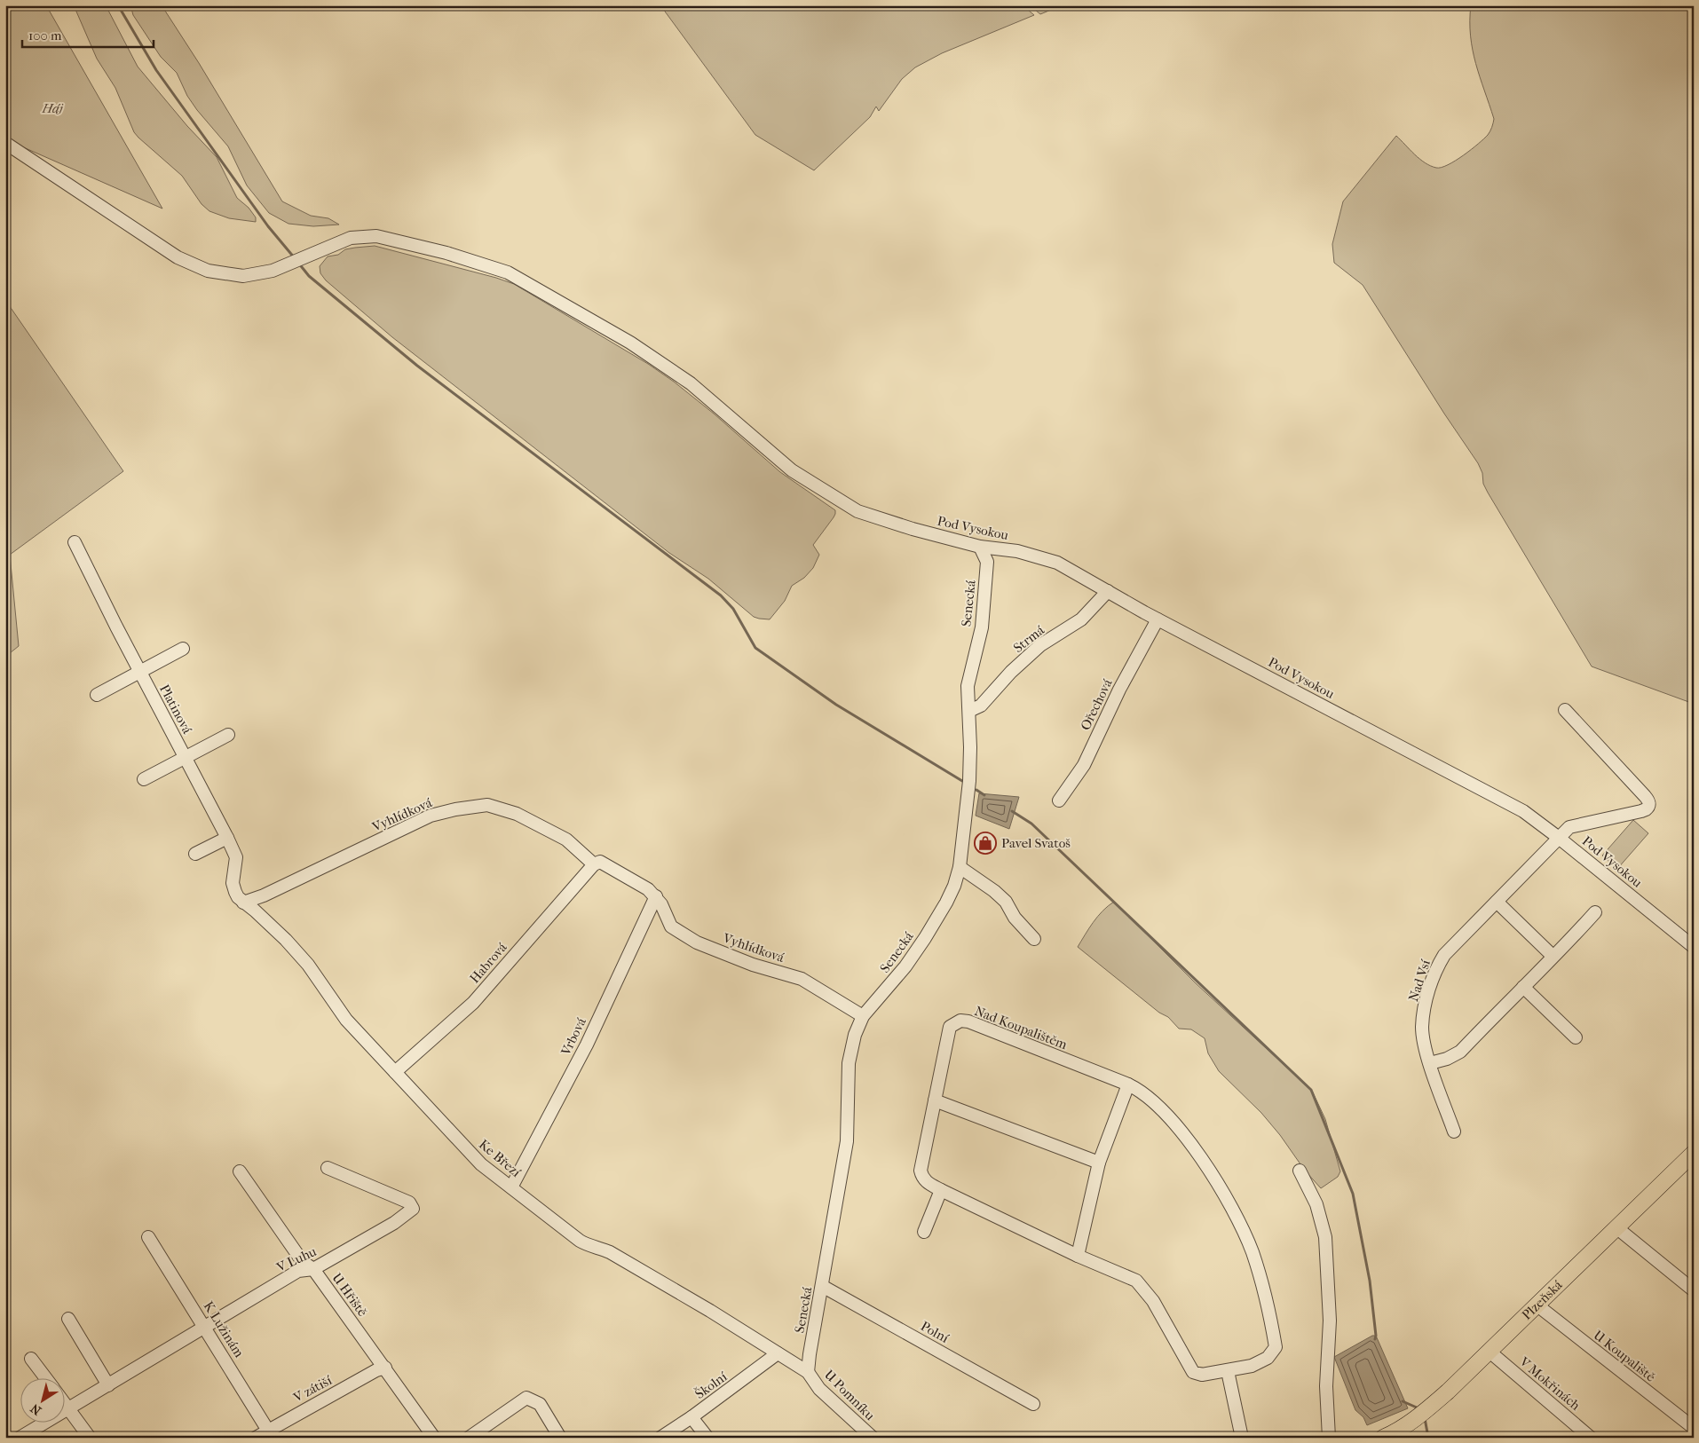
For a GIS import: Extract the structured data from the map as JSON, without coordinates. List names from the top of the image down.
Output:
{
  "streets": {
    "main road": ["Plzeňská"],
    "street": [
      "Pod Vysokou",
      "Senecká",
      "Strmá",
      "Ořechová",
      "Platinová",
      "Vyhlídková",
      "Habrová",
      "Nad Vsí",
      "Nad Koupalištěm",
      "Vrbová",
      "Ke Březí",
      "V Luhu",
      "U Hřiště",
      "K Lužinám",
      "Polní",
      "U Koupaliště",
      "V Mokřinách",
      "Školní",
      "V zátiší",
      "U Pomníku"
    ]
  },
  "crossings": [
    ["Pod Vysokou", "Senecká"],
    ["Pod Vysokou", "Strmá"],
    ["Pod Vysokou", "Ořechová"],
    ["Pod Vysokou", "Nad Vsí"],
    ["Senecká", "Strmá"],
    ["Senecká", "Vyhlídková"],
    ["Senecká", "Ke Březí"],
    ["Senecká", "Polní"],
    ["Senecká", "U Pomníku"],
    ["Platinová", "Ke Březí"],
    ["Vyhlídková", "Habrová"],
    ["Vyhlídková", "Vrbová"],
    ["Vyhlídková", "Ke Březí"],
    ["Habrová", "Ke Březí"],
    ["Vrbová", "Ke Březí"],
    ["Ke Březí", "Školní"],
    ["Ke Březí", "U Pomníku"],
    ["V Luhu", "U Hřiště"],
    ["V Luhu", "K Lužinám"],
    ["U Hřiště", "V zátiší"],
    ["Plzeňská", "U Koupaliště"],
    ["Plzeňská", "V Mokřinách"],
    ["K Lužinám", "V zátiší"]
  ],
  "parks": ["Háj"],
  "places": {
    "shop": ["Pavel Svatoš"]
  },
  "scale_bar": "100 m",
  "north": "bottom left"
}
